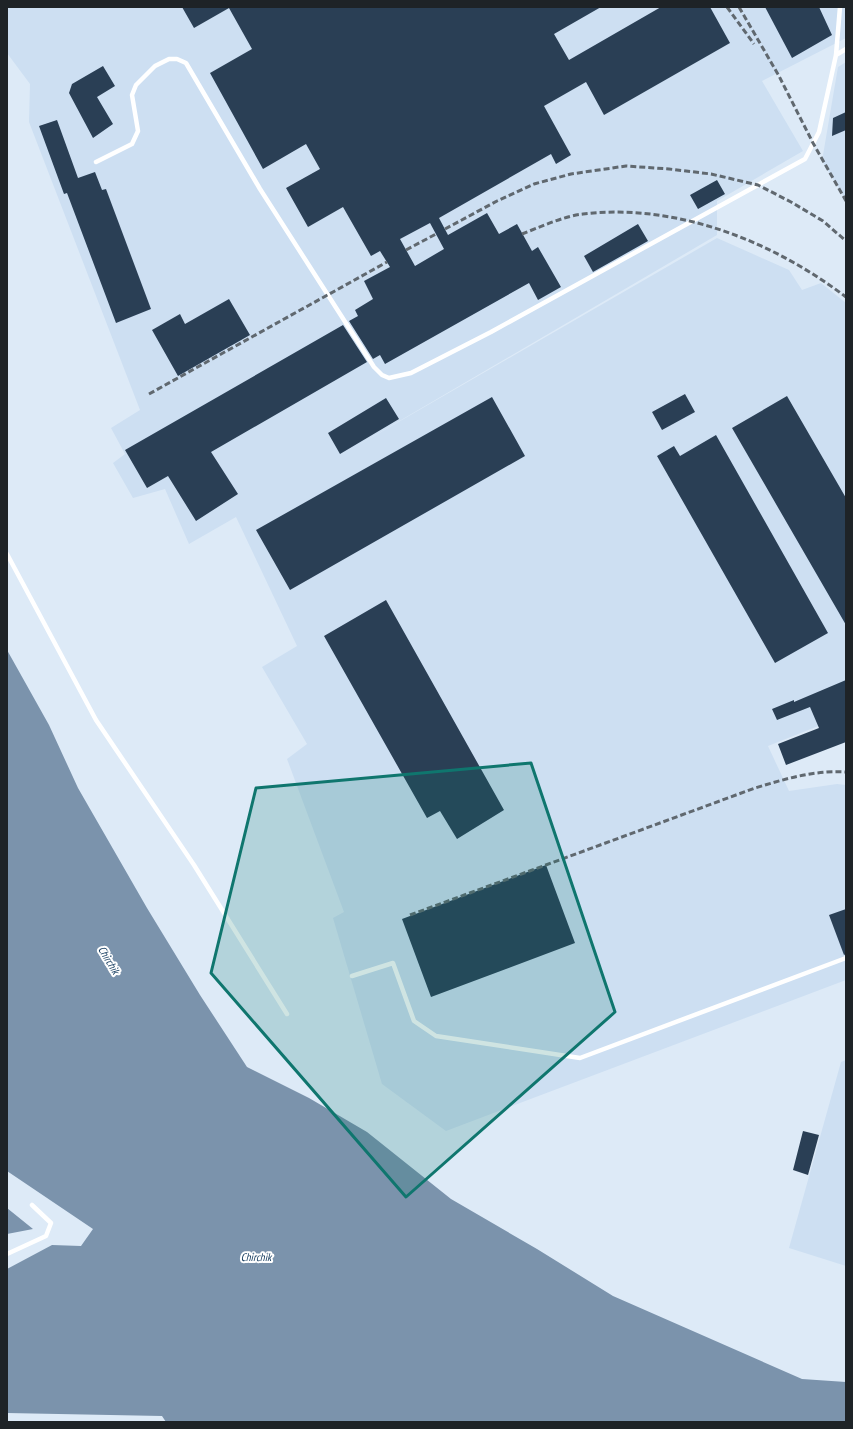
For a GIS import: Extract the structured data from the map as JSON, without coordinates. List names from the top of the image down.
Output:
{
  "water": ["Chirchik"]
}
